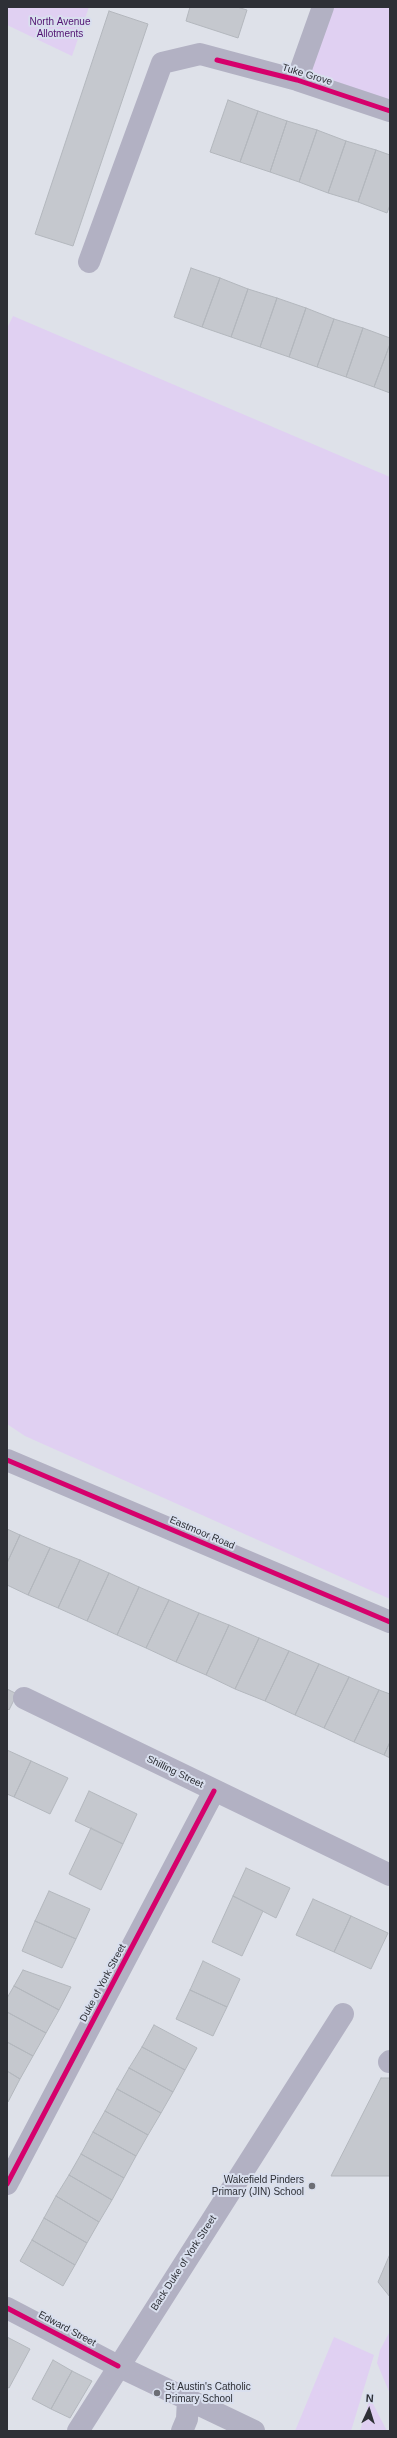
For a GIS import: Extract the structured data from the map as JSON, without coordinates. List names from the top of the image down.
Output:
{
  "streets": {
    "street": [
      "Tuke Grove",
      "Eastmoor Road",
      "Shilling Street",
      "Duke of York Street",
      "Back Duke of York Street",
      "Edward Street"
    ]
  },
  "crossings": [
    ["Shilling Street", "Duke of York Street"],
    ["Back Duke of York Street", "Edward Street"]
  ],
  "parks": ["North Avenue Allotments"],
  "places": ["Wakefield Pinders Primary (JIN) School", "St Austin's Catholic Primary School"],
  "north": "top"
}
